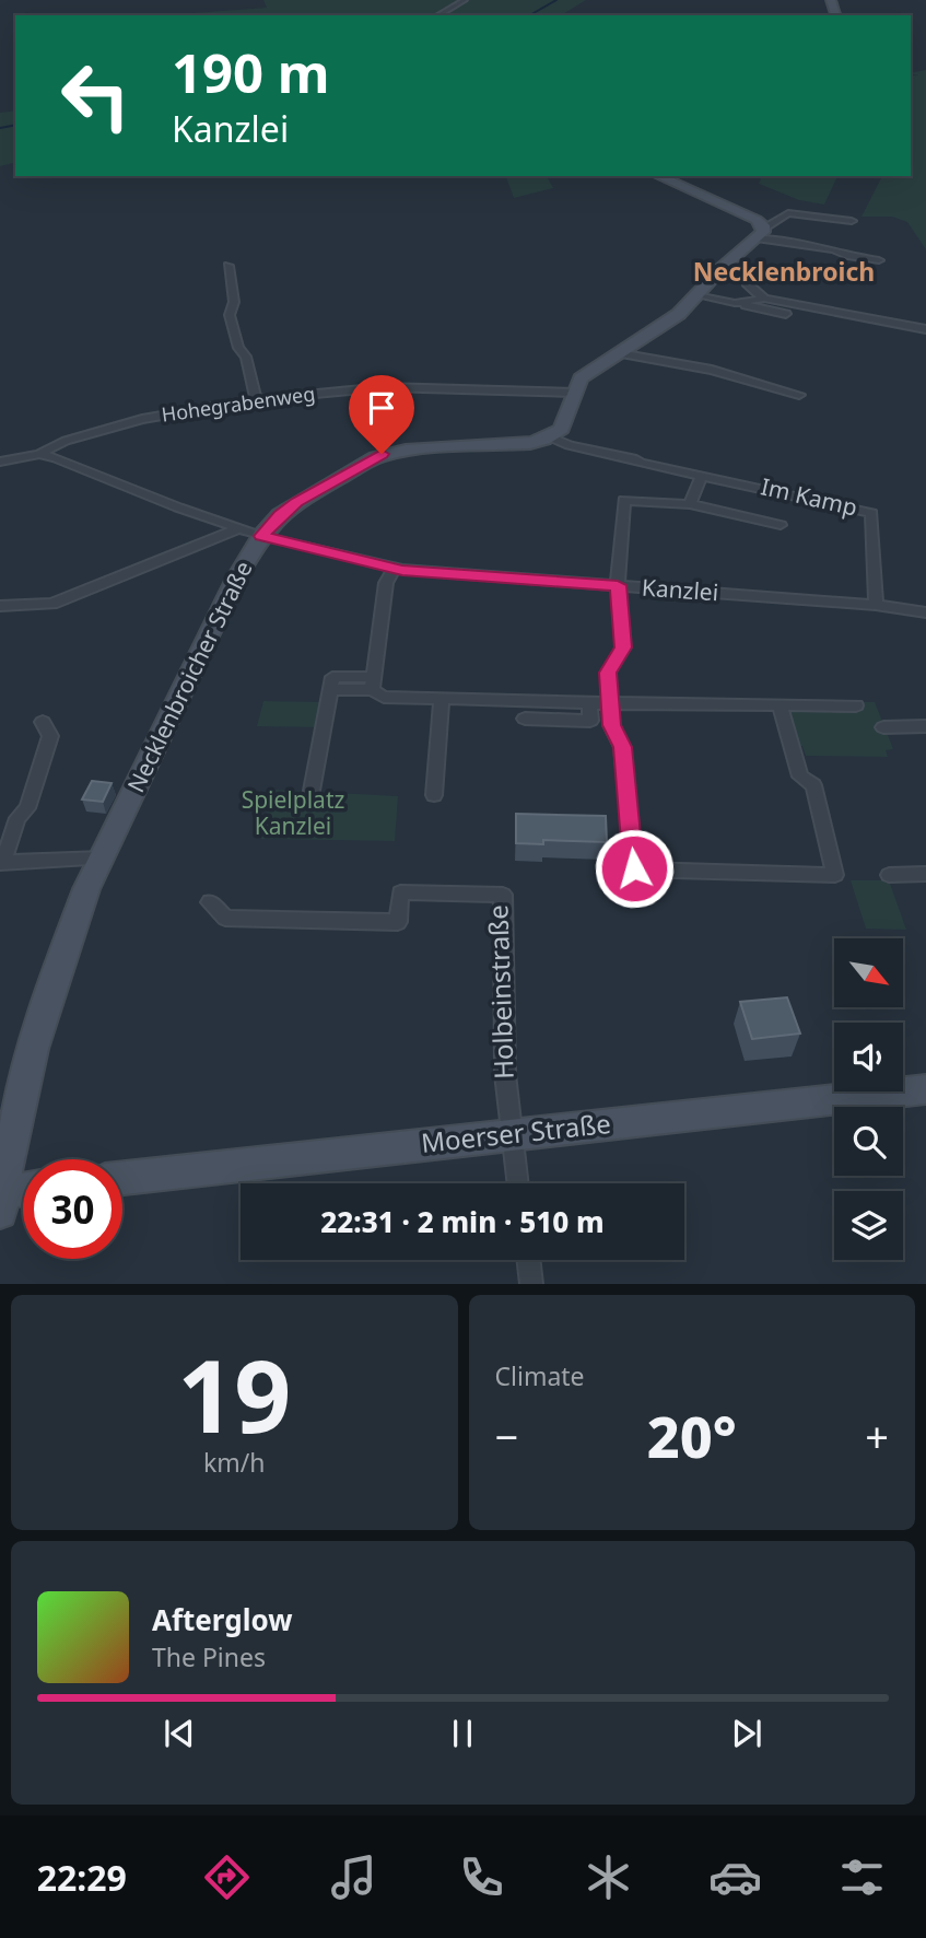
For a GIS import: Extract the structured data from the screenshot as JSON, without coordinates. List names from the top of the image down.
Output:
{
  "streets": {
    "main road": ["Necklenbroicher Straße", "Moerser Straße"],
    "street": [
      "Hohegrabenweg",
      "Im Kamp",
      "Kanzlei",
      "Holbeinstraße"
    ]
  },
  "crossings": [
    ["Hohegrabenweg", "Kanzlei"],
    ["Im Kamp", "Kanzlei"],
    ["Im Kamp", "Necklenbroicher Straße"],
    ["Kanzlei", "Necklenbroicher Straße"],
    ["Holbeinstraße", "Moerser Straße"]
  ],
  "districts": ["Necklenbroich"],
  "parks": ["Spielplatz Kanzlei"],
  "north": "bottom right",
  "page": {
    "turn": ["190 m", "Kanzlei"],
    "limit": "30",
    "trip": "22:31 · 2 min · 510 m",
    "tile": [
      ["19", "km/h"],
      "Climate"
    ],
    "heat": ["−", "20°", "+"],
    "song": ["Afterglow", "The Pines"],
    "tabs": "22:29"
  }
}
